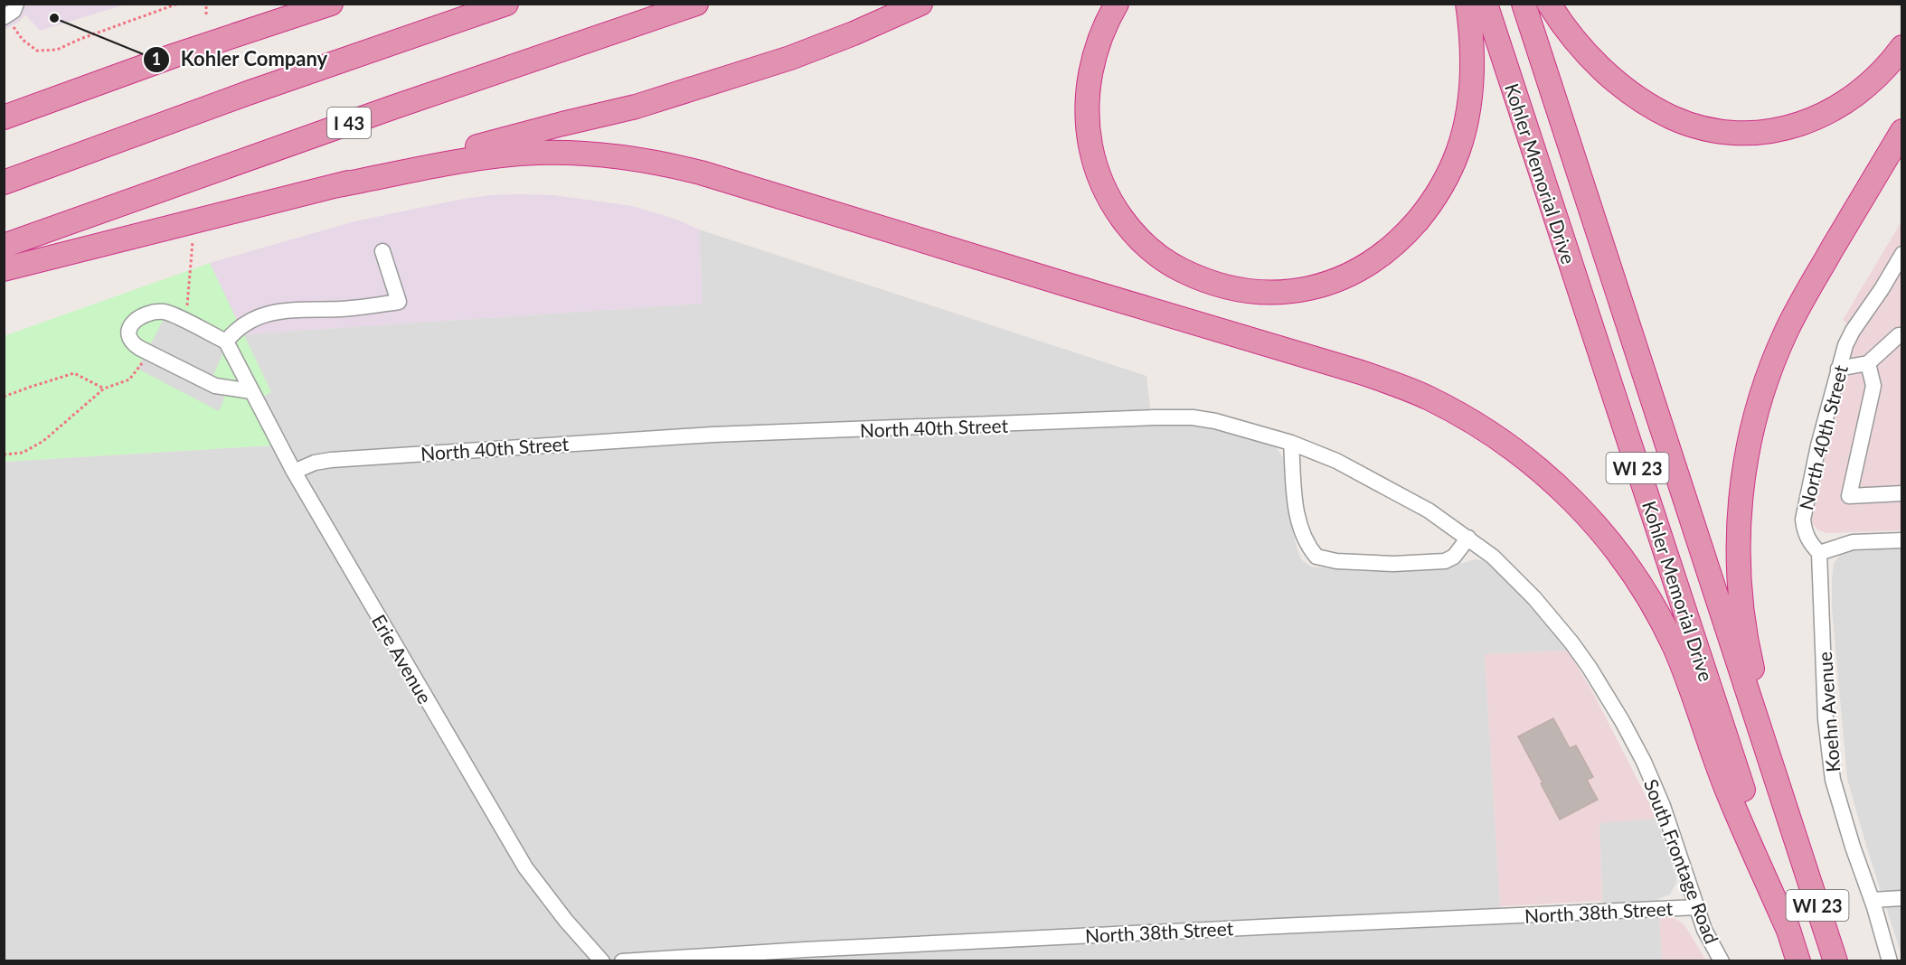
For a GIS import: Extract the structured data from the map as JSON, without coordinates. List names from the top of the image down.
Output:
{
  "streets": {
    "highway": ["I 43", "Kohler Memorial Drive", "WI 23"],
    "street": [
      "North 40th Street",
      "Erie Avenue",
      "Koehn Avenue",
      "South Frontage Road",
      "North 38th Street"
    ]
  },
  "crossings": [
    ["North 40th Street", "Erie Avenue"],
    ["North 40th Street", "Koehn Avenue"],
    ["North 40th Street", "South Frontage Road"],
    ["South Frontage Road", "North 38th Street"]
  ],
  "places": ["Kohler Company"]
}
